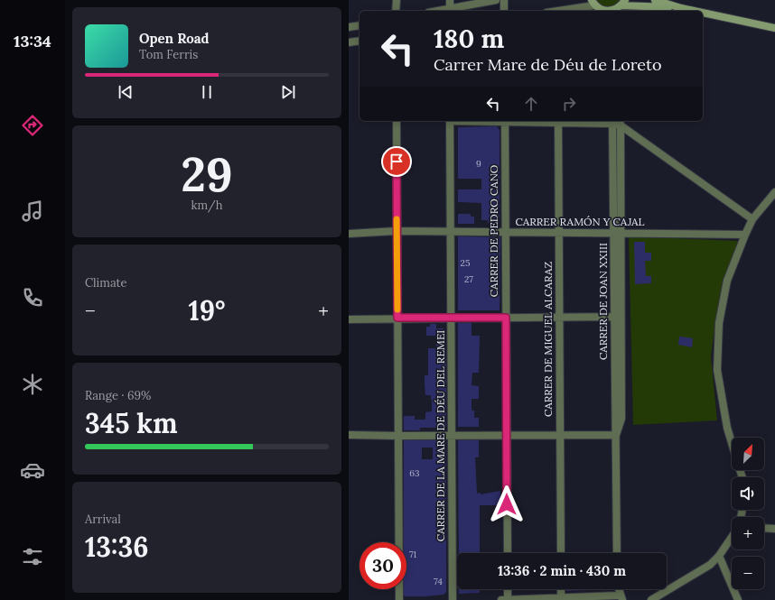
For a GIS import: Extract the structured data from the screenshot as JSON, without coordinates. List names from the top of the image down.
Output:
{
  "streets": {
    "street": [
      "CARRER RAMÓN Y CAJAL",
      "CARRER DE PEDRO CANO",
      "CARRER DE JOAN XXIII",
      "CARRER DE MIGUEL ALCARAZ",
      "CARRER DE LA MARE DE DÉU DEL REMEI"
    ]
  },
  "crossings": [
    ["CARRER RAMÓN Y CAJAL", "CARRER DE PEDRO CANO"],
    ["CARRER RAMÓN Y CAJAL", "CARRER DE JOAN XXIII"],
    ["CARRER RAMÓN Y CAJAL", "CARRER DE MIGUEL ALCARAZ"],
    ["CARRER RAMÓN Y CAJAL", "CARRER DE LA MARE DE DÉU DEL REMEI"]
  ],
  "house_numbers": [
    "9",
    "25",
    "27",
    "63",
    "71",
    "74"
  ],
  "north": "top right",
  "page": {
    "tabs": "13:34",
    "turn": ["180 m", "Carrer Mare de Déu de Loreto"],
    "song": ["Open Road", "Tom Ferris"],
    "tile": [
      ["29", "km/h"],
      "Climate",
      ["Range · 69%", "345 km"],
      ["Arrival", "13:36"]
    ],
    "heat": ["−", "19°", "+"],
    "map_buttons": ["+", "−"],
    "limit": "30",
    "trip": "13:36 · 2 min · 430 m"
  }
}
